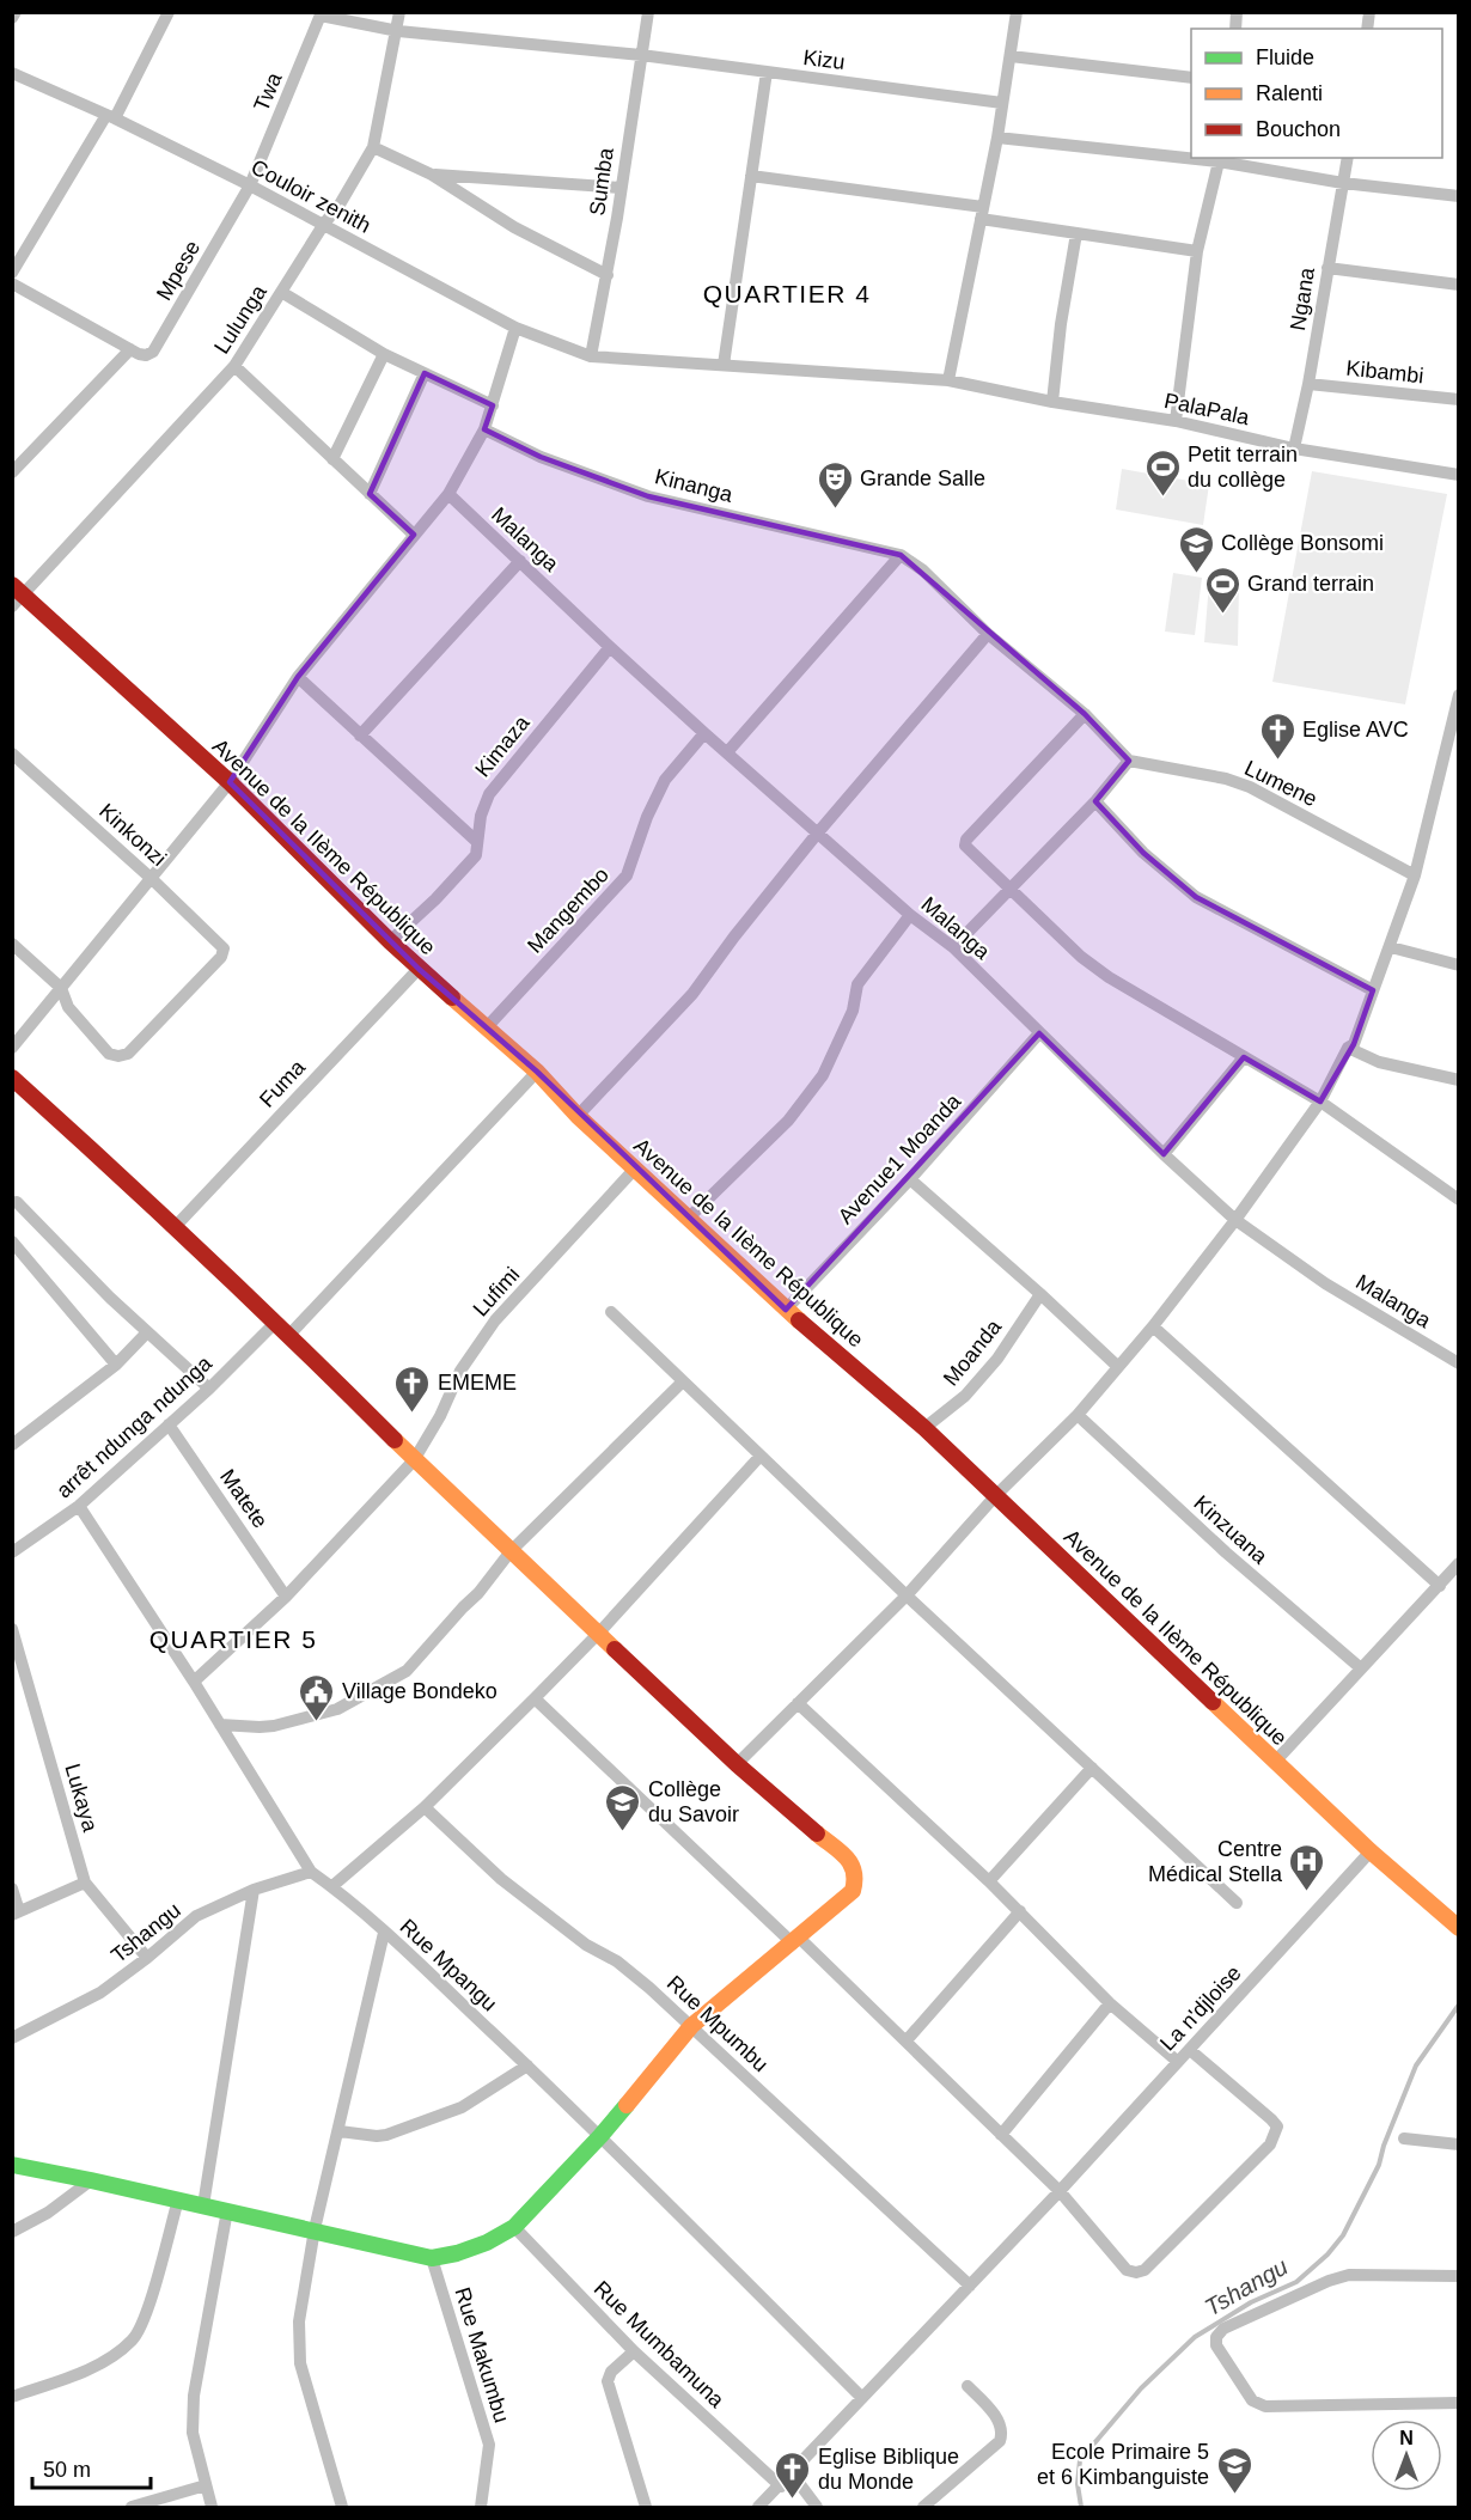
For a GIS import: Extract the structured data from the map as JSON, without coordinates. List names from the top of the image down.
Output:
{
  "streets": {
    "street": [
      "Kizu",
      "Twa",
      "Sumba",
      "Couloir zenith",
      "Mpese",
      "Ngana",
      "Lulunga",
      "Kibambi",
      "PalaPala",
      "Kinanga",
      "Malanga",
      "Kimaza",
      "Lumene",
      "Kinkonzi",
      "Avenue de la IIème République",
      "Mangembo",
      "Fuma",
      "Avenue1 Moanda",
      "Lufimi",
      "Moanda",
      "arrêt ndunga ndunga",
      "Matete",
      "Kinzuana",
      "Lukaya",
      "Tshangu",
      "Rue Mpangu",
      "La n'djloise",
      "Rue Mpumbu",
      "Rue Mumbamuna",
      "Rue Makumbu"
    ]
  },
  "crossings": [
    ["Kizu", "Twa"],
    ["Kizu", "Sumba"],
    ["Kizu", "Lulunga"],
    ["Twa", "Couloir zenith"],
    ["Twa", "Mpese"],
    ["Sumba", "Couloir zenith"],
    ["Couloir zenith", "Mpese"],
    ["Couloir zenith", "Lulunga"],
    ["Ngana", "Kibambi"],
    ["Ngana", "PalaPala"],
    ["Lulunga", "Avenue de la IIème République"],
    ["Kinanga", "Lumene"],
    ["Malanga", "Kimaza"],
    ["Malanga", "Mangembo"],
    ["Malanga", "Avenue1 Moanda"],
    ["Kimaza", "Avenue de la IIème République"],
    ["Avenue de la IIème République", "Mangembo"],
    ["Avenue de la IIème République", "Fuma"],
    ["Avenue de la IIème République", "Avenue1 Moanda"],
    ["Avenue de la IIème République", "Lufimi"],
    ["Avenue de la IIème République", "Moanda"],
    ["Avenue de la IIème République", "La n'djloise"],
    ["Lufimi", "Matete"],
    ["Lufimi", "Rue Mpangu"],
    ["arrêt ndunga ndunga", "Matete"],
    ["arrêt ndunga ndunga", "Rue Mpangu"],
    ["Lukaya", "Tshangu"],
    ["Tshangu", "Rue Mpangu"],
    ["Rue Mpangu", "La n'djloise"],
    ["La n'djloise", "Rue Mpumbu"],
    ["La n'djloise", "Rue Mumbamuna"]
  ],
  "districts": ["QUARTIER 4", "QUARTIER 5"],
  "water": ["Tshangu"],
  "places": {
    "sports": ["Petit terrain du collège", "Grand terrain"],
    "theatre": ["Grande Salle"],
    "school or university": ["Collège Bonsomi", "Collège du Savoir", "Ecole Primaire 5 et 6 Kimbanguiste"],
    "church": ["Eglise AVC", "EMEME", "Eglise Biblique du Monde"],
    "public building": ["Village Bondeko"],
    "hospital": ["Centre Médical Stella"]
  },
  "legend": ["Fluide", "Ralenti", "Bouchon"],
  "scale_bar": "50 m",
  "north": "top"
}
